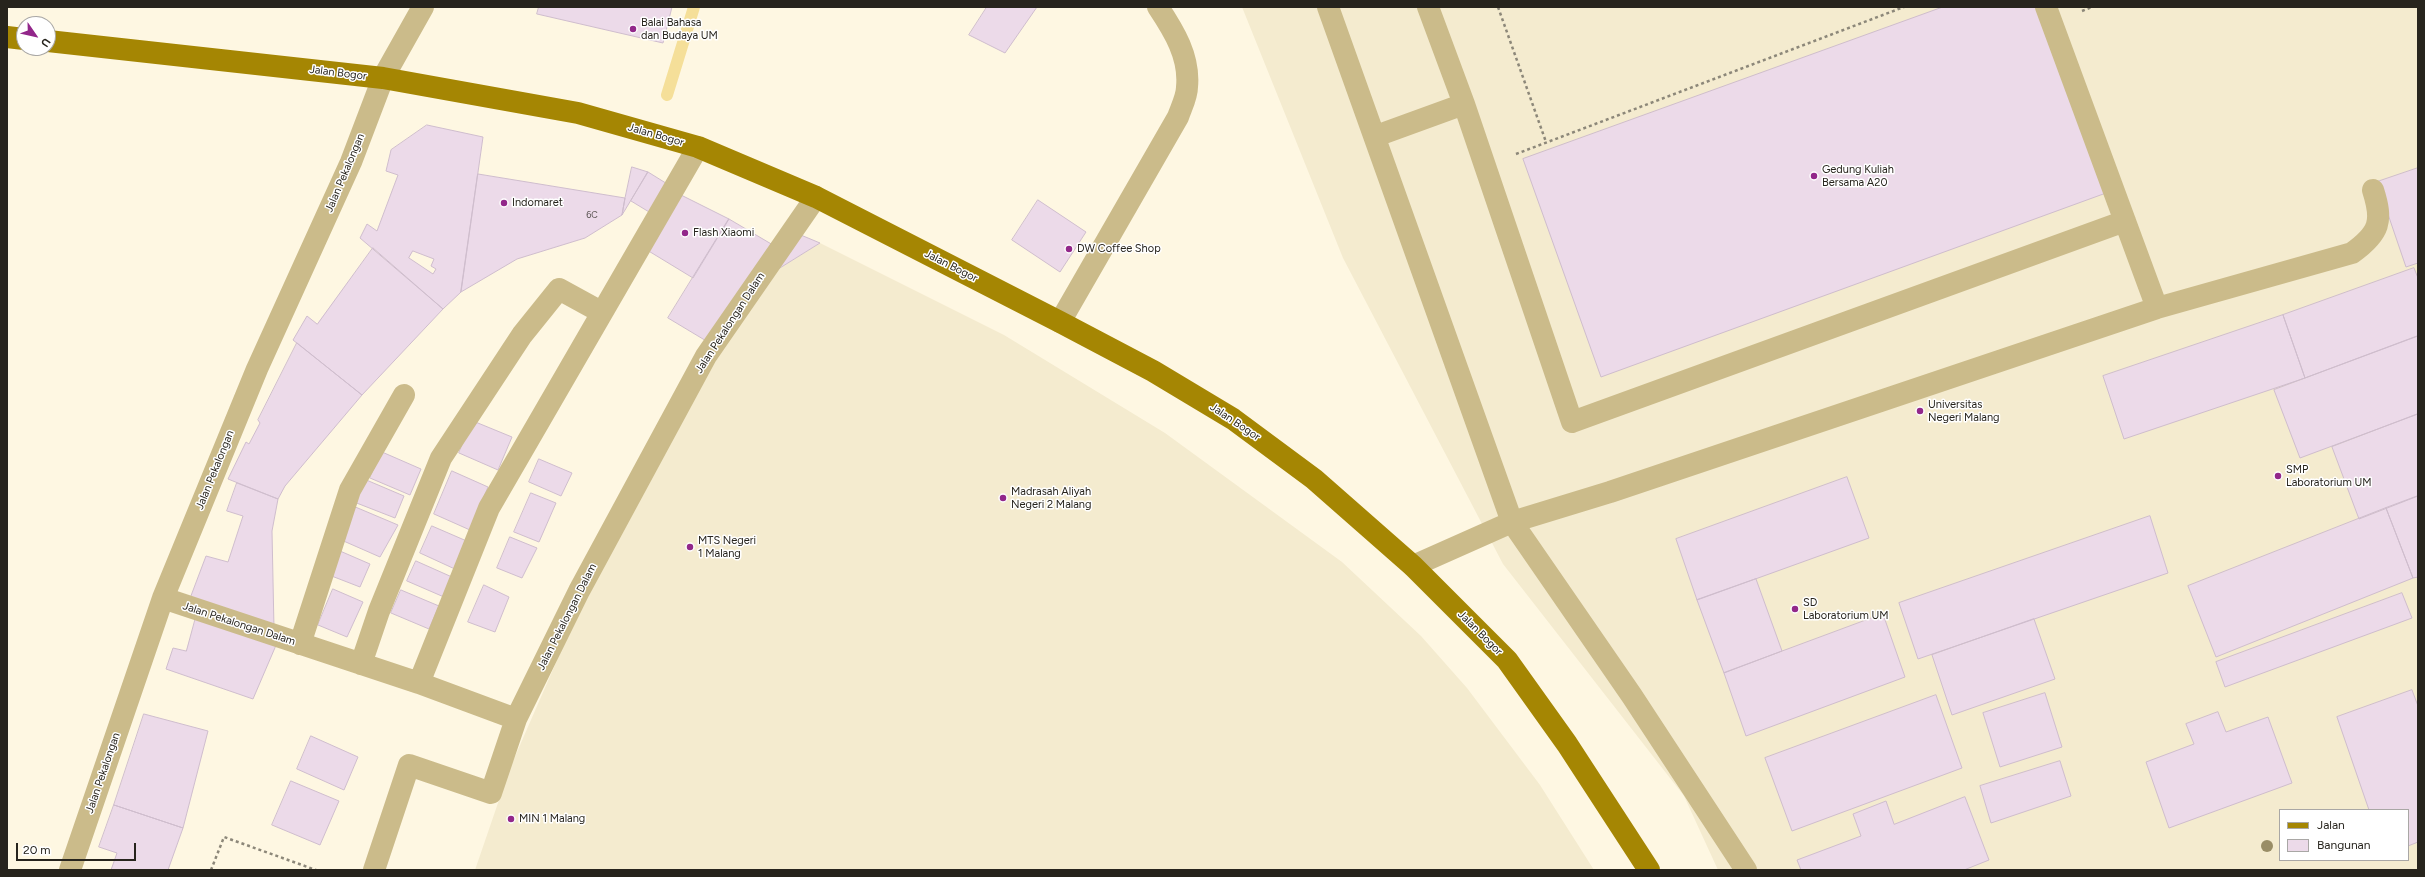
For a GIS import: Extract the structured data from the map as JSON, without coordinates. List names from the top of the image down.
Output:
{
  "streets": {
    "main road": ["Jalan Bogor"],
    "street": ["Jalan Pekalongan", "Jalan Pekalongan Dalam"]
  },
  "crossings": [
    ["Jalan Bogor", "Jalan Pekalongan"],
    ["Jalan Bogor", "Jalan Pekalongan Dalam"],
    ["Jalan Pekalongan", "Jalan Pekalongan Dalam"]
  ],
  "places": [
    "Balai Bahasa dan Budaya UM",
    "Gedung Kuliah Bersama A20",
    "Indomaret",
    "Flash Xiaomi",
    "DW Coffee Shop",
    "Universitas Negeri Malang",
    "SMP Laboratorium UM",
    "Madrasah Aliyah Negeri 2 Malang",
    "MTS Negeri 1 Malang",
    "SD Laboratorium UM",
    "MIN 1 Malang"
  ],
  "house_numbers": ["6C"],
  "legend": ["Jalan", "Bangunan"],
  "scale_bar": "20 m",
  "north": "bottom right"
}
